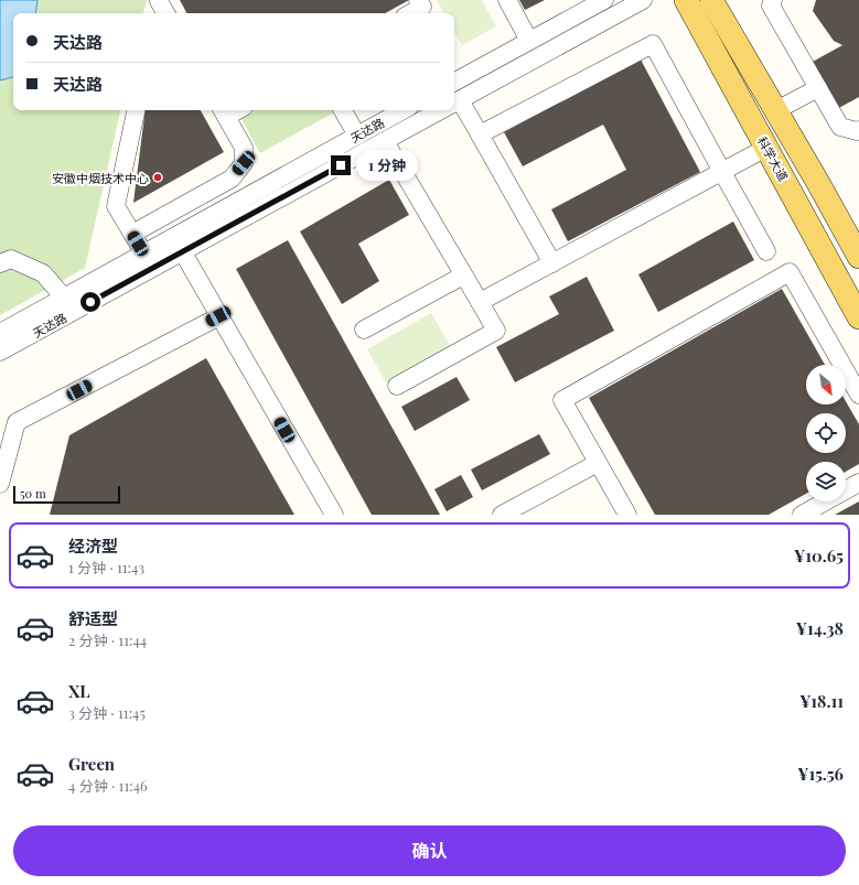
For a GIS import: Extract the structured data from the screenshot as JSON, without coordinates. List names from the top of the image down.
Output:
{
  "streets": {
    "main road": ["科学大道"],
    "street": ["天达路"]
  },
  "places": ["安徽中烟技术中心"],
  "scale_bar": "50 m",
  "north": "bottom right",
  "page": {
    "banner": ["天达路", "天达路"],
    "bubble": "1 分钟",
    "scale": "50 m",
    "list": [
      {
        "name": "经济型",
        "note": "1 分钟 · 11:43",
        "value": "¥10.65"
      },
      {
        "name": "舒适型",
        "note": "2 分钟 · 11:44",
        "value": "¥14.38"
      },
      {
        "name": "XL",
        "note": "3 分钟 · 11:45",
        "value": "¥18.11"
      },
      {
        "name": "Green",
        "note": "4 分钟 · 11:46",
        "value": "¥15.56"
      }
    ],
    "buttons": "确认"
  }
}
